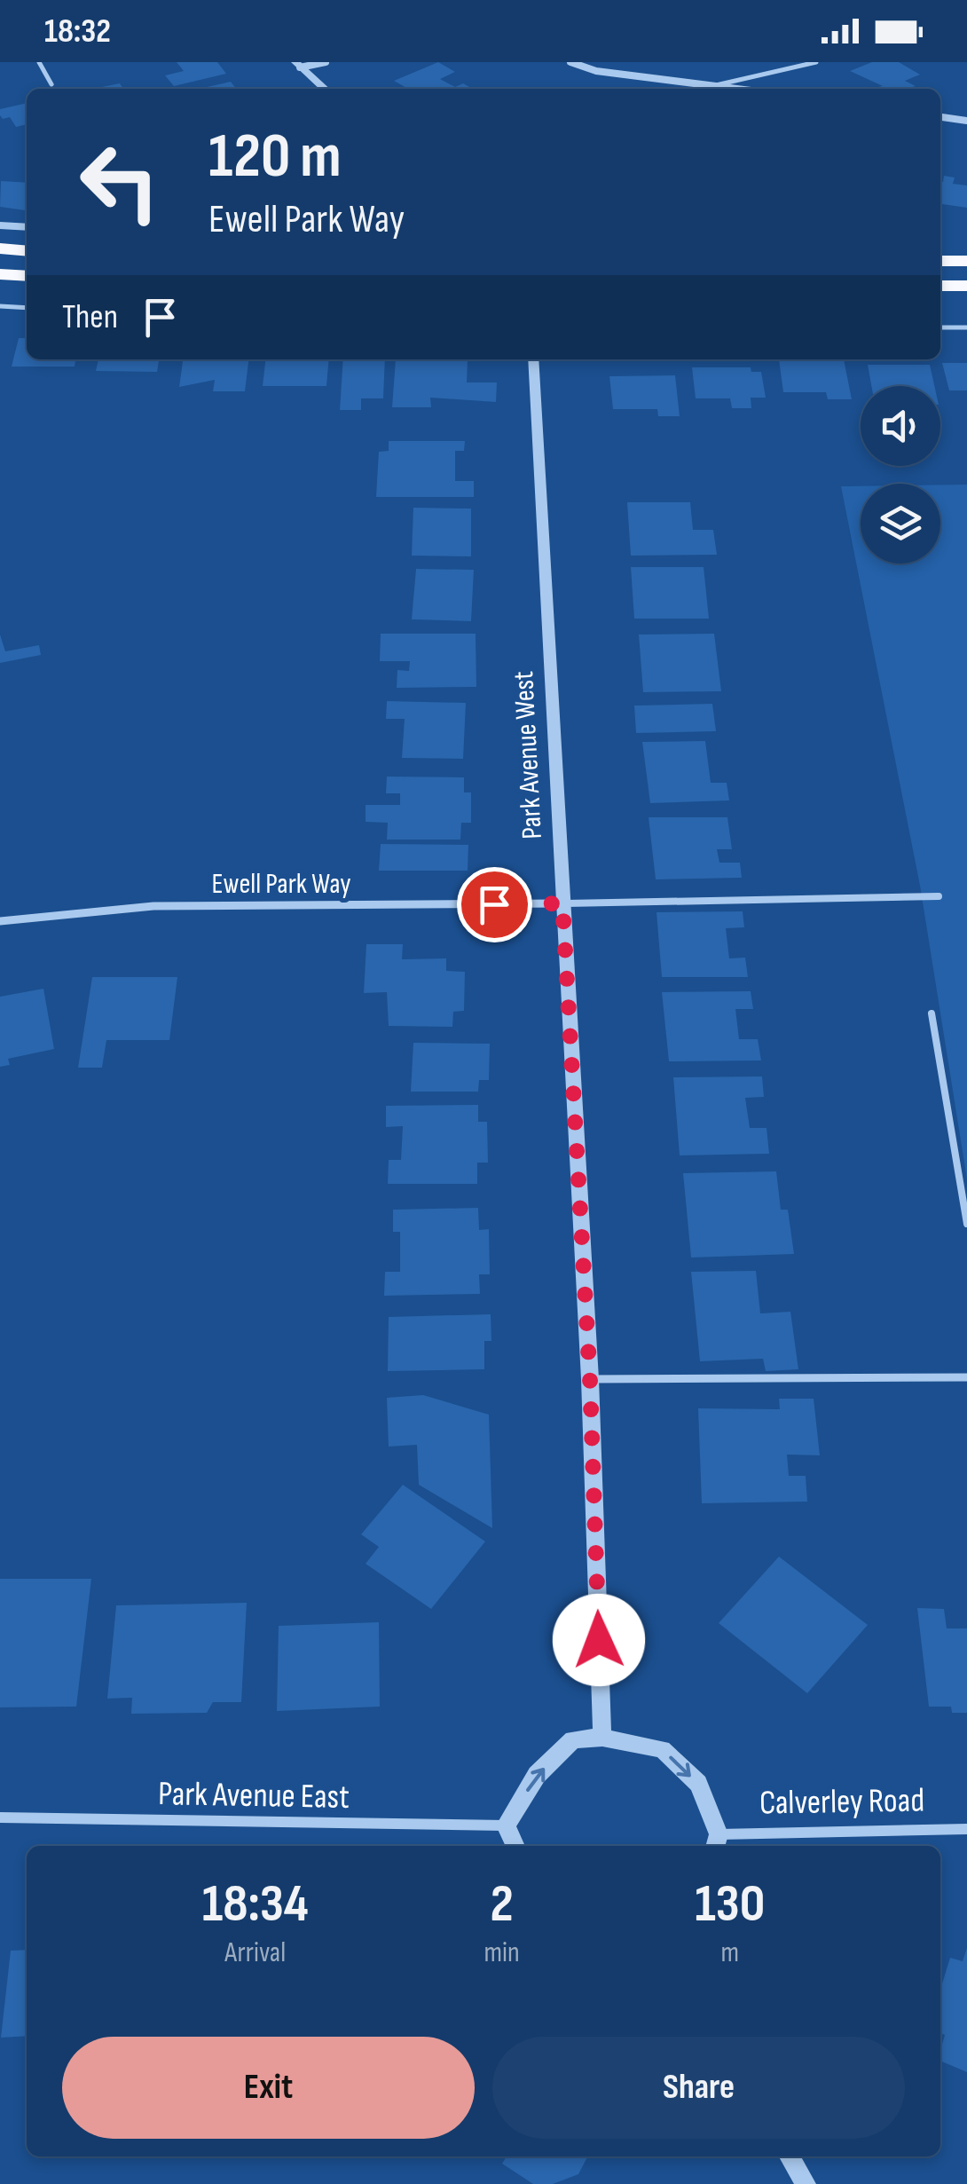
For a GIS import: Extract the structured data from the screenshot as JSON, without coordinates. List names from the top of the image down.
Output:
{
  "streets": {
    "street": [
      "Park Avenue West",
      "Ewell Park Way",
      "Park Avenue East",
      "Calverley Road"
    ]
  },
  "crossings": [
    ["Park Avenue West", "Ewell Park Way"],
    ["Park Avenue West", "Calverley Road"],
    ["Park Avenue East", "Calverley Road"]
  ],
  "page": {
    "status": "18:32",
    "turn": ["120 m", "Ewell Park Way"],
    "then": "Then",
    "eta": [
      "18:34",
      "Arrival",
      "2",
      "min",
      "130",
      "m"
    ],
    "buttons": ["Exit", "Share"]
  }
}
